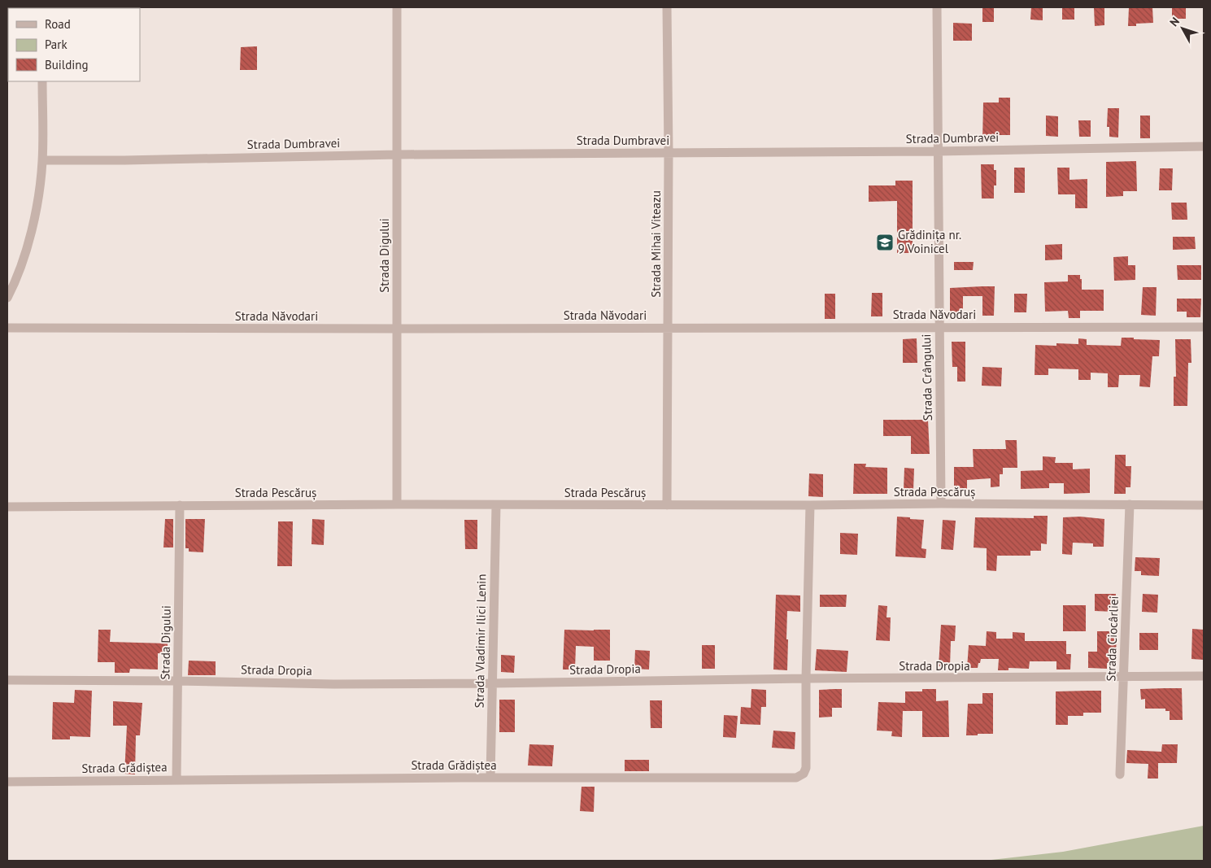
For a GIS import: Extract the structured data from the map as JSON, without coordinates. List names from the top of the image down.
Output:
{
  "streets": {
    "street": [
      "Strada Dumbravei",
      "Strada Mihai Viteazu",
      "Strada Digului",
      "Strada Năvodari",
      "Strada Crângului",
      "Strada Pescăruș",
      "Strada Ciocârliei",
      "Strada Vladimir Ilici Lenin",
      "Strada Dropia",
      "Strada Grădiștea"
    ]
  },
  "crossings": [
    ["Strada Dumbravei", "Strada Mihai Viteazu"],
    ["Strada Dumbravei", "Strada Digului"],
    ["Strada Dumbravei", "Strada Crângului"],
    ["Strada Mihai Viteazu", "Strada Năvodari"],
    ["Strada Mihai Viteazu", "Strada Pescăruș"],
    ["Strada Digului", "Strada Năvodari"],
    ["Strada Digului", "Strada Pescăruș"],
    ["Strada Digului", "Strada Dropia"],
    ["Strada Digului", "Strada Grădiștea"],
    ["Strada Năvodari", "Strada Crângului"],
    ["Strada Crângului", "Strada Pescăruș"],
    ["Strada Pescăruș", "Strada Ciocârliei"],
    ["Strada Pescăruș", "Strada Vladimir Ilici Lenin"],
    ["Strada Ciocârliei", "Strada Dropia"],
    ["Strada Vladimir Ilici Lenin", "Strada Dropia"],
    ["Strada Vladimir Ilici Lenin", "Strada Grădiștea"],
    ["Strada Dropia", "Strada Grădiștea"]
  ],
  "places": {
    "school or university": ["Grădinița nr. 9 Voinicel"]
  },
  "legend": ["Road", "Park", "Building"],
  "north": "top left"
}
